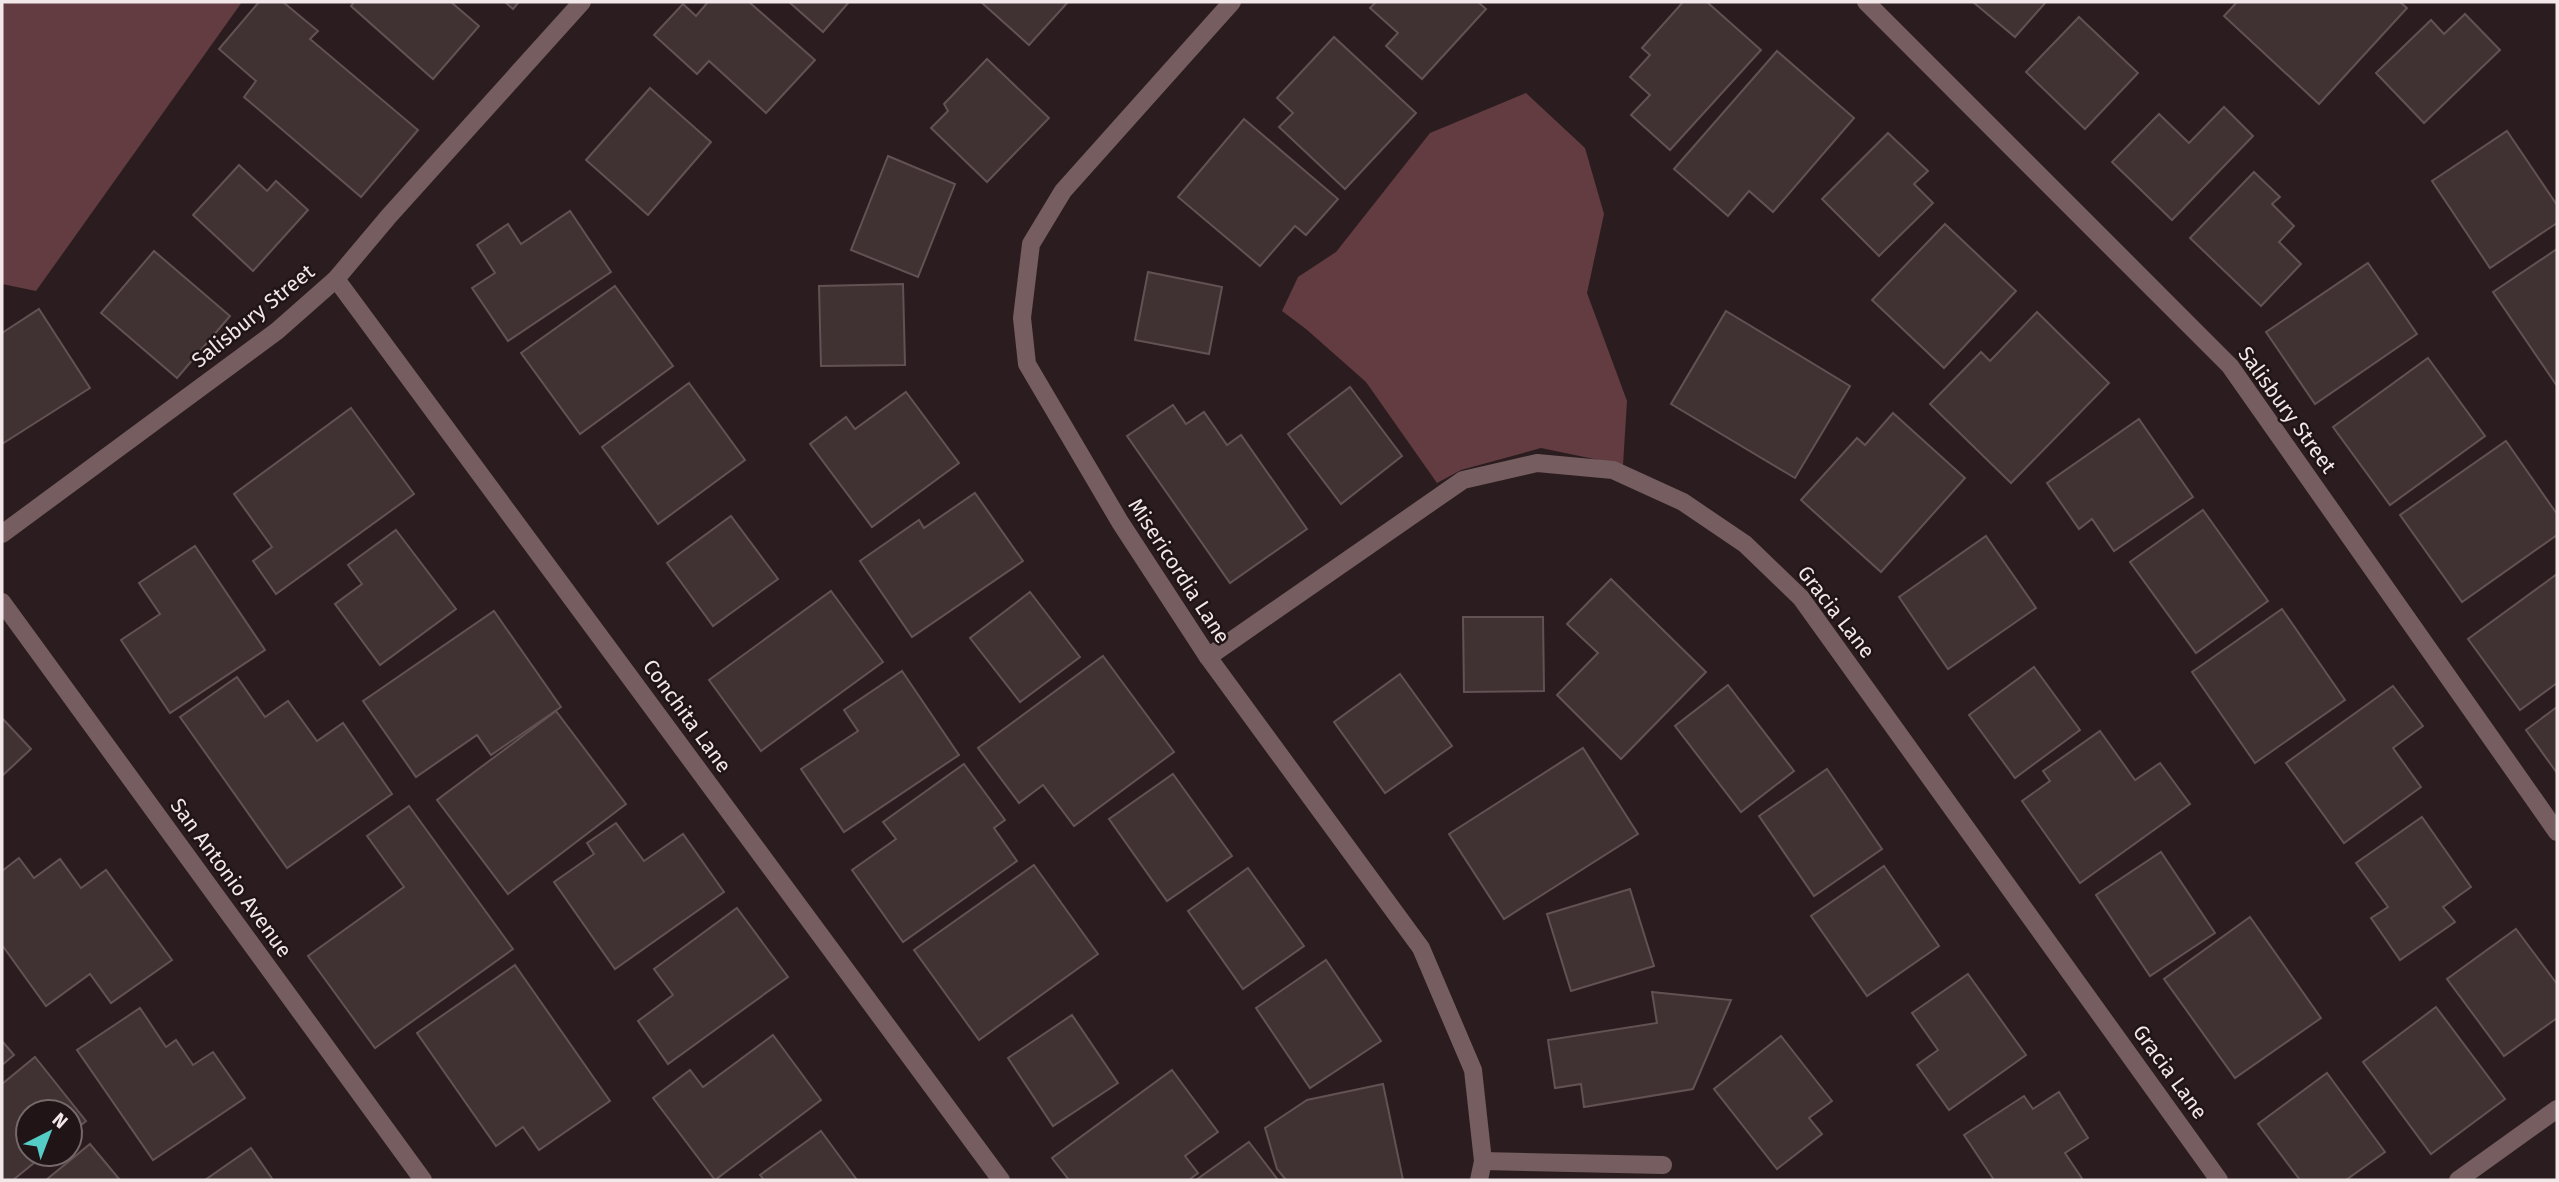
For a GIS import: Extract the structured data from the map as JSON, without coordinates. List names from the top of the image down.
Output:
{
  "streets": {
    "street": [
      "Salisbury Street",
      "Misericordia Lane",
      "Gracia Lane",
      "Conchita Lane",
      "San Antonio Avenue"
    ]
  },
  "crossings": [
    ["Salisbury Street", "Conchita Lane"],
    ["Misericordia Lane", "Gracia Lane"]
  ],
  "north": "top right"
}
